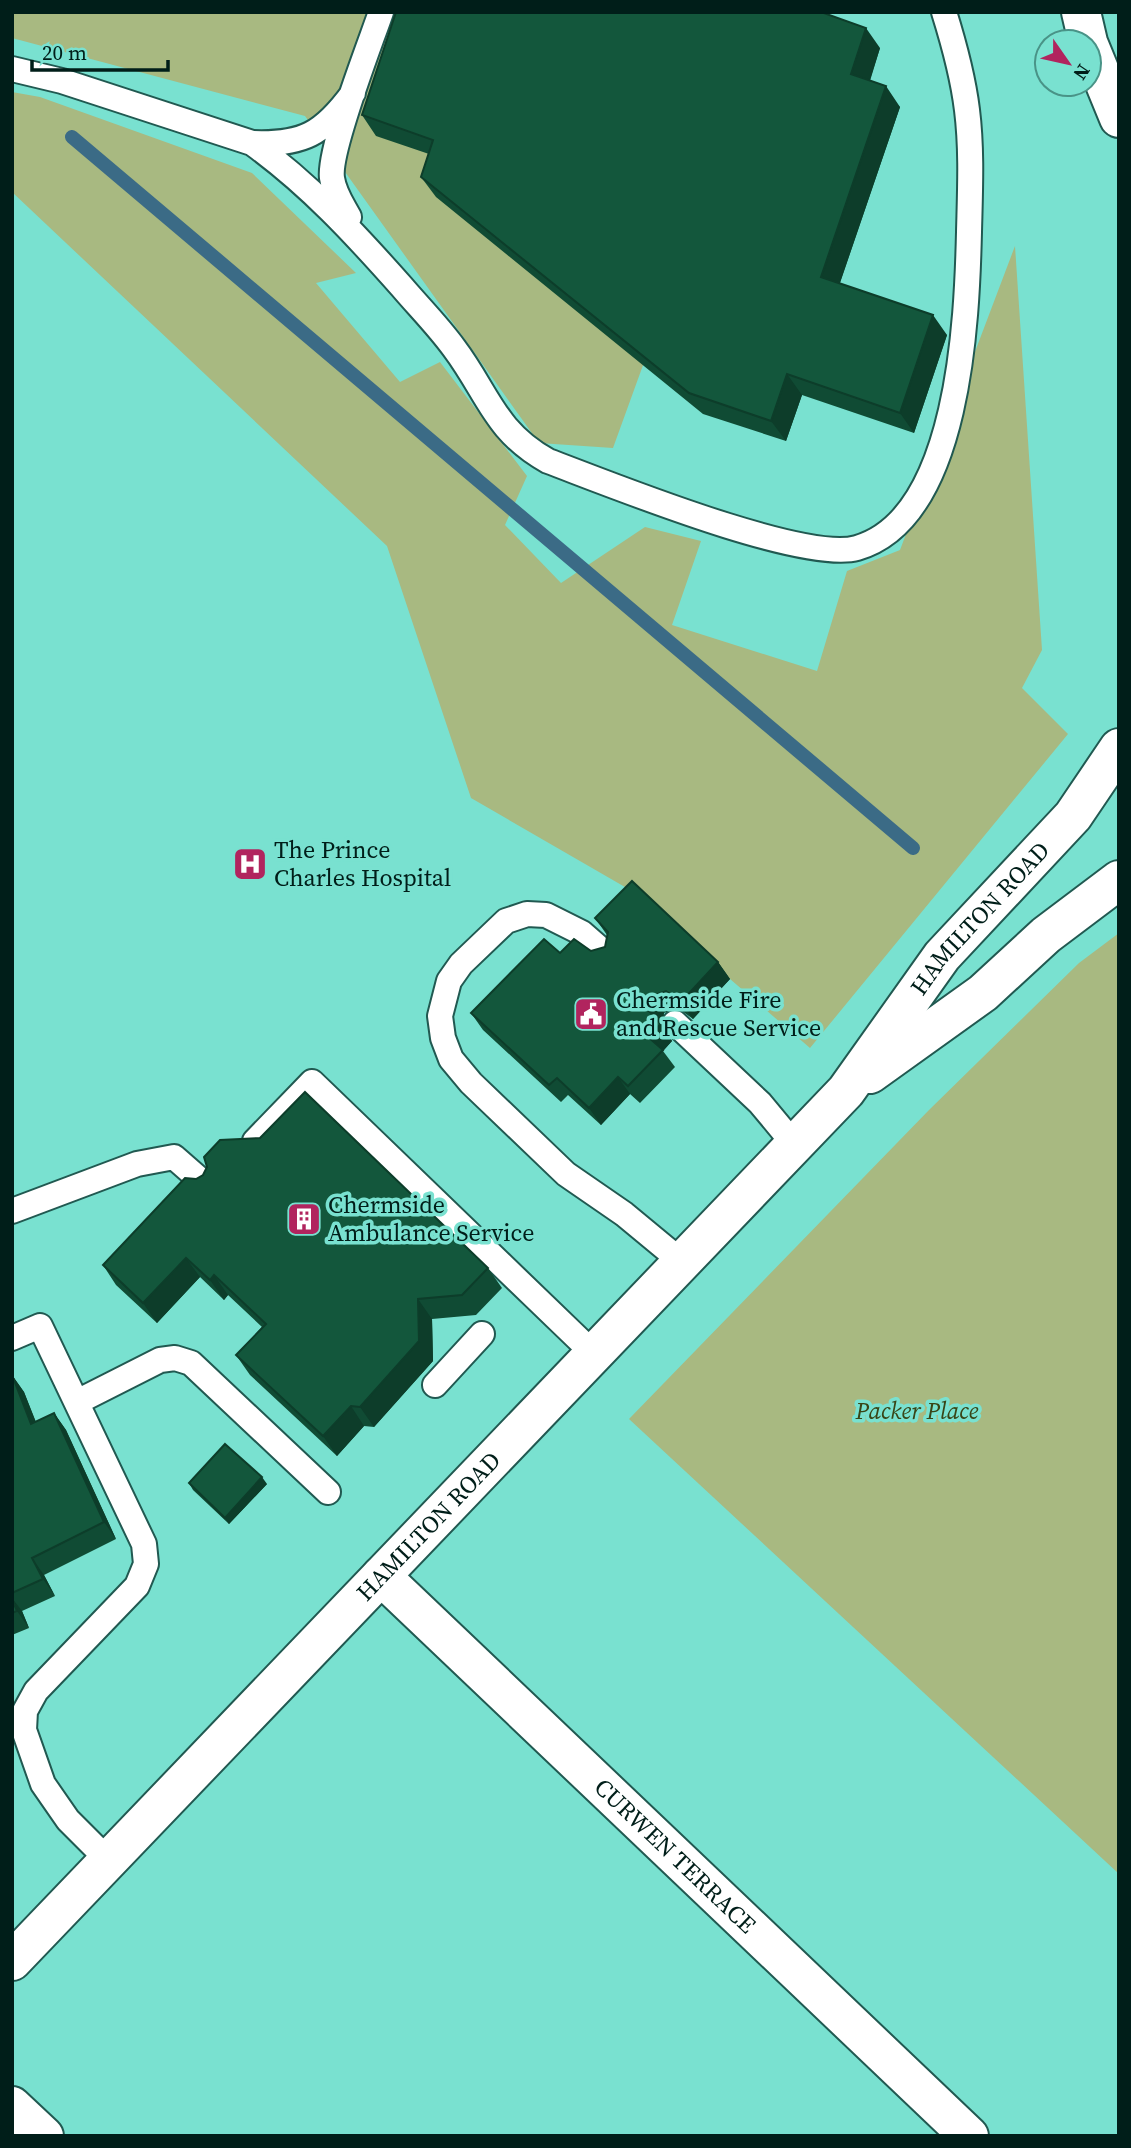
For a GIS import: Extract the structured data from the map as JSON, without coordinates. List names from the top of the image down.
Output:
{
  "streets": {
    "main road": ["HAMILTON ROAD", "CURWEN TERRACE"]
  },
  "crossings": [
    ["HAMILTON ROAD", "CURWEN TERRACE"]
  ],
  "parks": ["Packer Place"],
  "places": {
    "hospital": ["The Prince Charles Hospital"],
    "public building": ["Chermside Fire and Rescue Service"],
    "building": ["Chermside Ambulance Service"]
  },
  "scale_bar": "20 m",
  "north": "bottom right"
}
